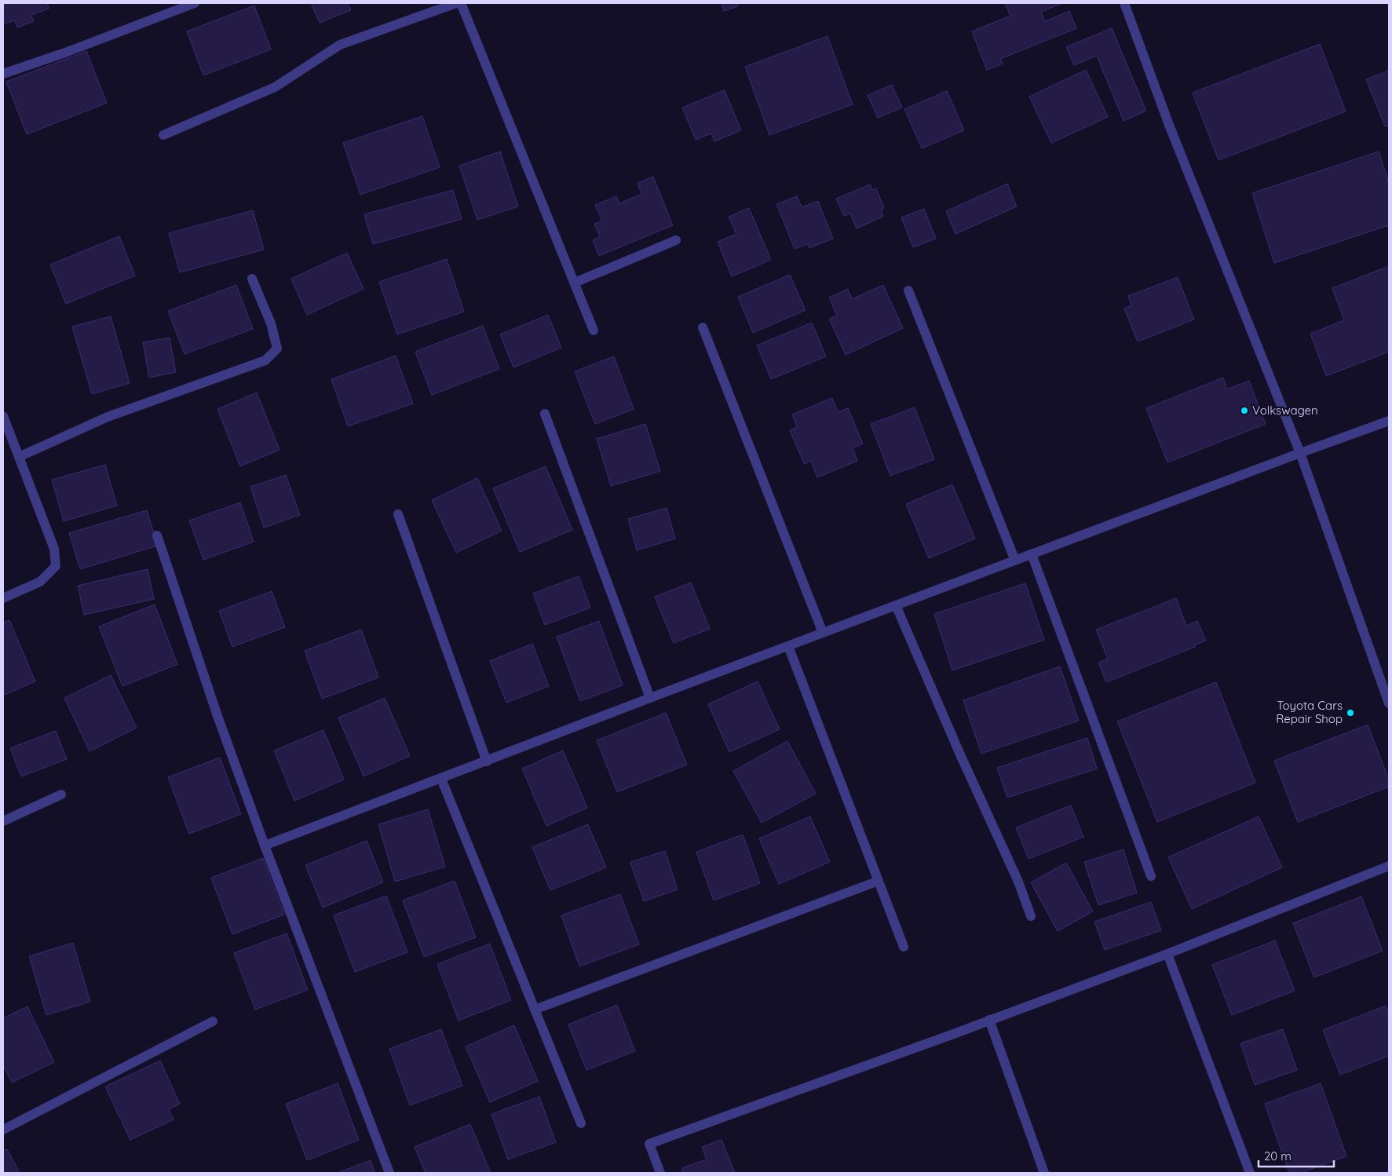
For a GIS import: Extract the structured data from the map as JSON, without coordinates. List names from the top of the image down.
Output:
{
  "places": ["Volkswagen", "Toyota Cars Repair Shop"],
  "scale_bar": "20 m"
}
